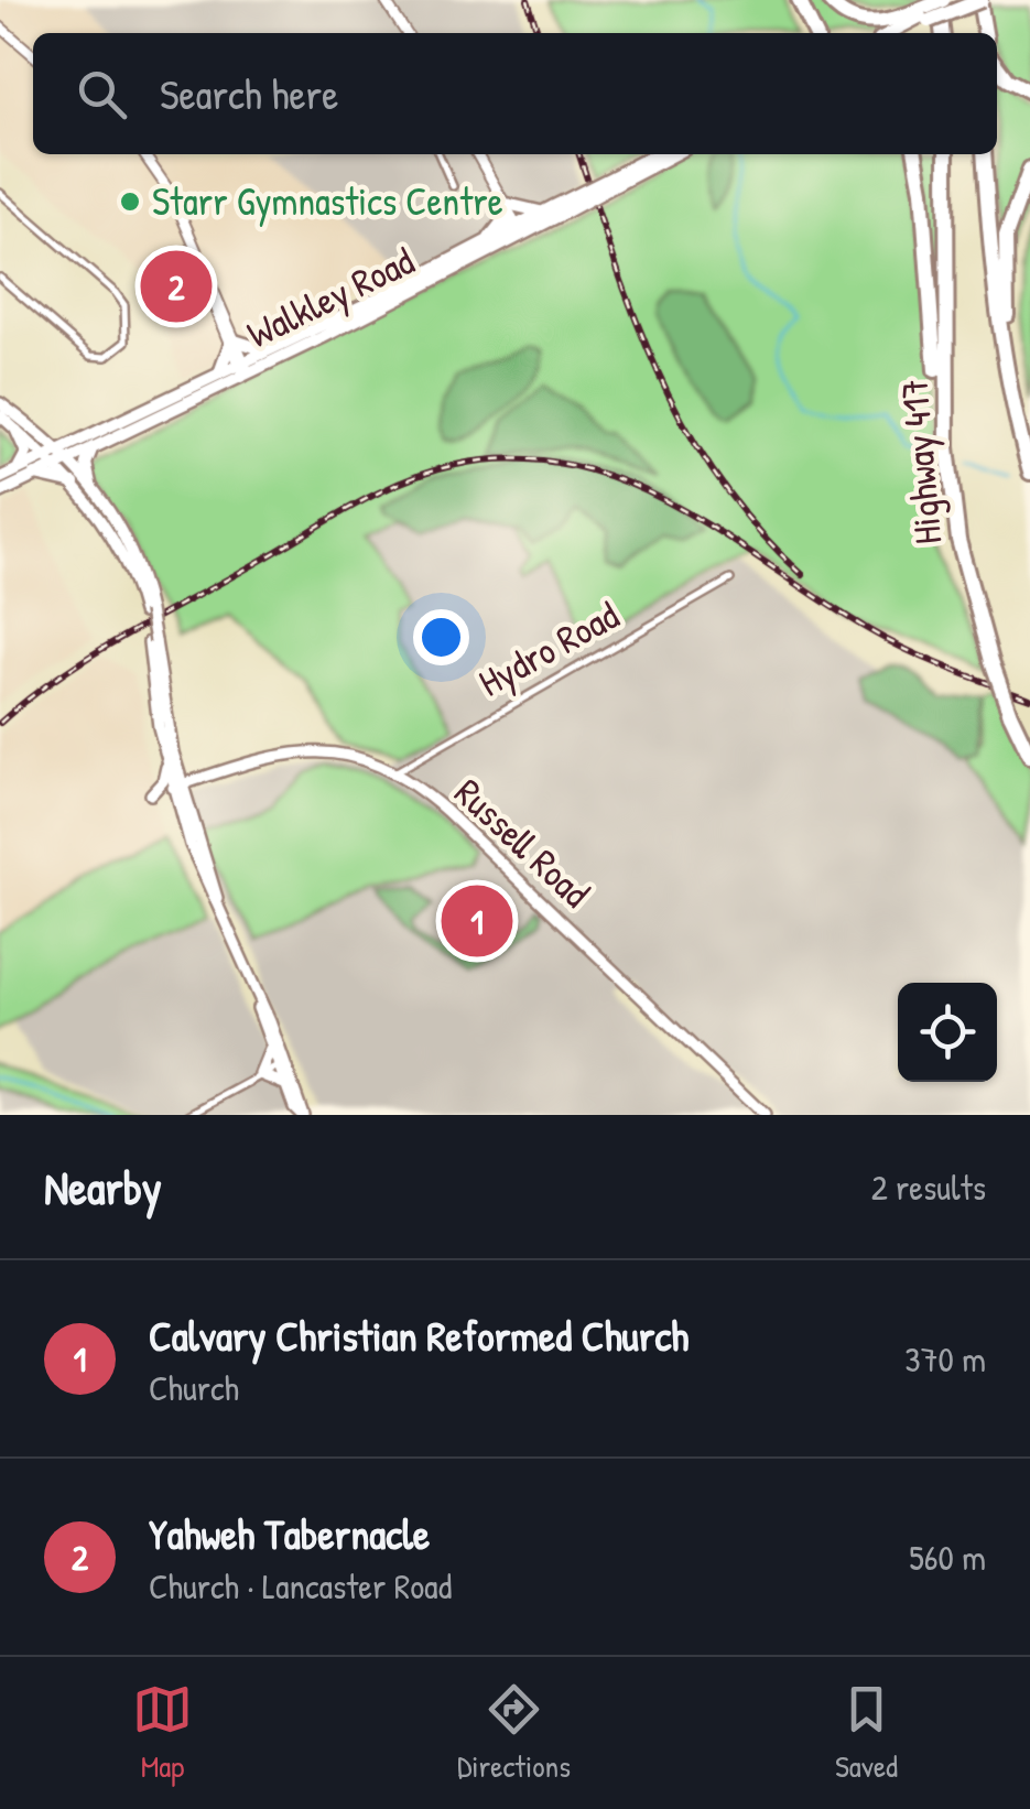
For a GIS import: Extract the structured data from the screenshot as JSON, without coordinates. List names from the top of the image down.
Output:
{
  "streets": {
    "highway": ["Highway 417"],
    "main road": ["Walkley Road", "Russell Road"],
    "street": ["Hydro Road"]
  },
  "crossings": [
    ["Hydro Road", "Russell Road"]
  ],
  "places": ["Starr Gymnastics Centre"],
  "page": {
    "search": "Search here",
    "pins": ["2", "1"],
    "heading": ["Nearby", "2 results"],
    "list": [
      {
        "mark": "1",
        "name": "Calvary Christian Reformed Church",
        "note": "Church",
        "value": "370 m"
      },
      {
        "mark": "2",
        "name": "Yahweh Tabernacle",
        "note": "Church · Lancaster Road",
        "value": "560 m"
      }
    ],
    "nav": ["Map", "Directions", "Saved"]
  }
}
